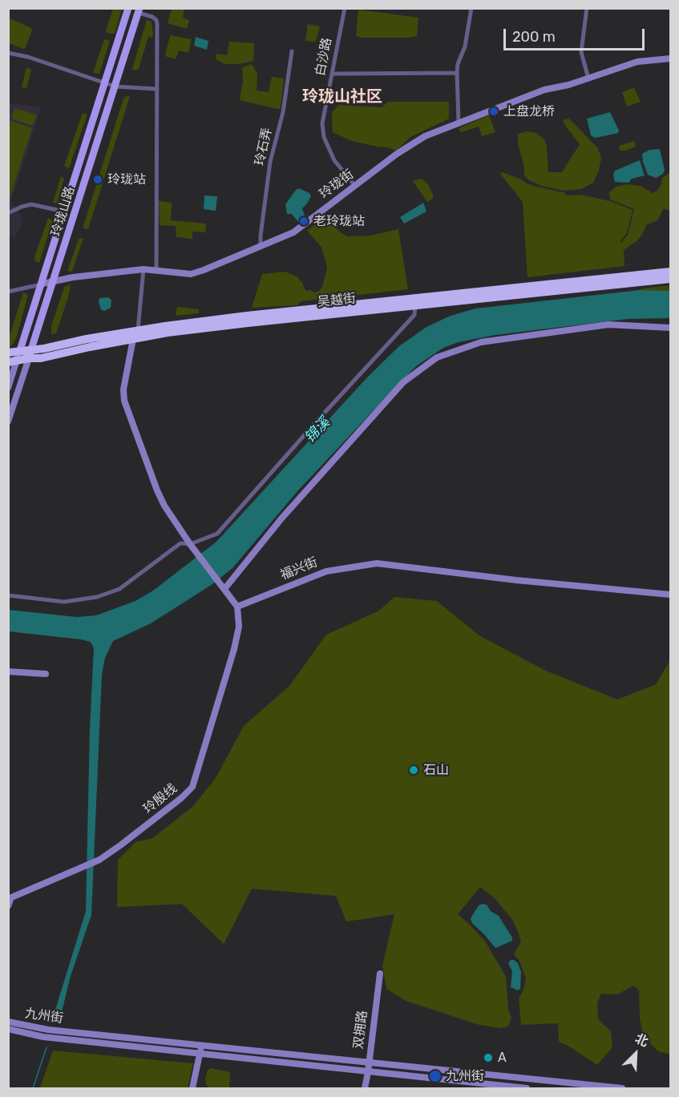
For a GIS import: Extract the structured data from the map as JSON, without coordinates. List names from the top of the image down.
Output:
{
  "streets": {
    "highway": ["吴越街"],
    "main road": ["玲珑山路"],
    "street": [
      "白沙路",
      "玲石弄",
      "玲珑街",
      "福兴街",
      "玲殷线",
      "九州街",
      "双拥路"
    ]
  },
  "crossings": [
    ["白沙路", "玲珑街"],
    ["玲石弄", "玲珑街"],
    ["玲珑街", "玲珑山路"],
    ["玲珑山路", "吴越街"],
    ["福兴街", "玲殷线"],
    ["九州街", "双拥路"]
  ],
  "districts": ["玲珑山社区"],
  "water": ["锦溪"],
  "places": [
    "上盘龙桥",
    "玲珑站",
    "老玲珑站",
    "石山",
    "A",
    "九州街"
  ],
  "scale_bar": "200 m",
  "north": "top right"
}
